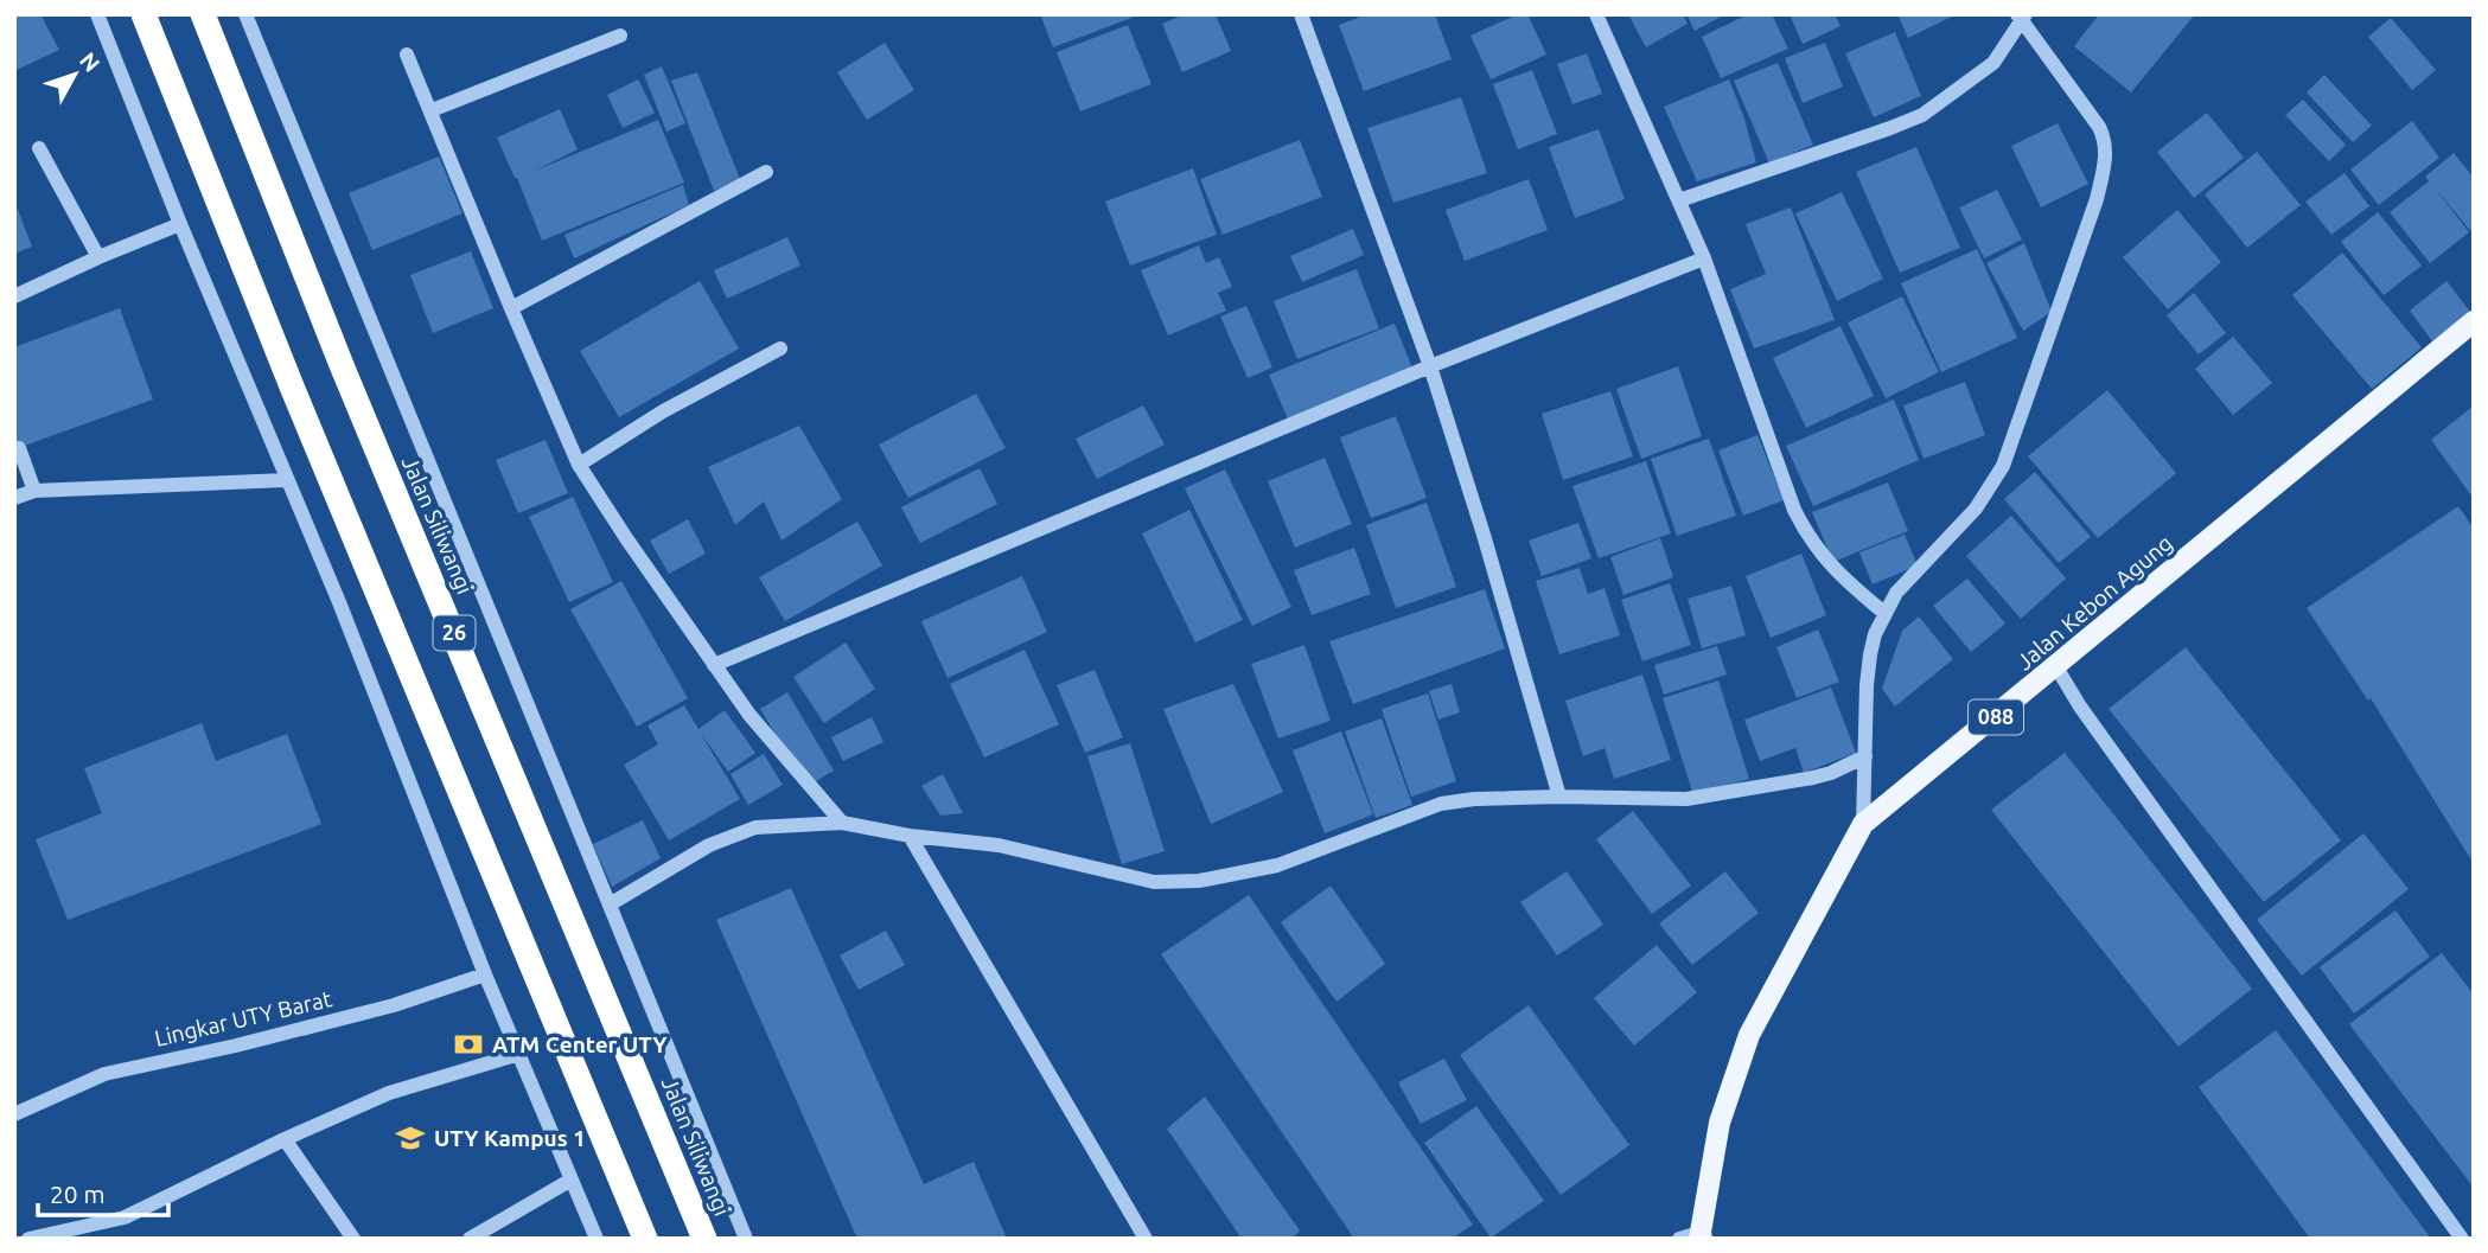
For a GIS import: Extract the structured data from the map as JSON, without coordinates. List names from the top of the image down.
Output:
{
  "streets": {
    "highway": ["Jalan Siliwangi", "26"],
    "main road": ["Jalan Kebon Agung", "088"],
    "street": ["Lingkar UTY Barat"]
  },
  "places": {
    "bank": ["ATM Center UTY"],
    "school or university": ["UTY Kampus 1"]
  },
  "scale_bar": "20 m",
  "north": "top right"
}
